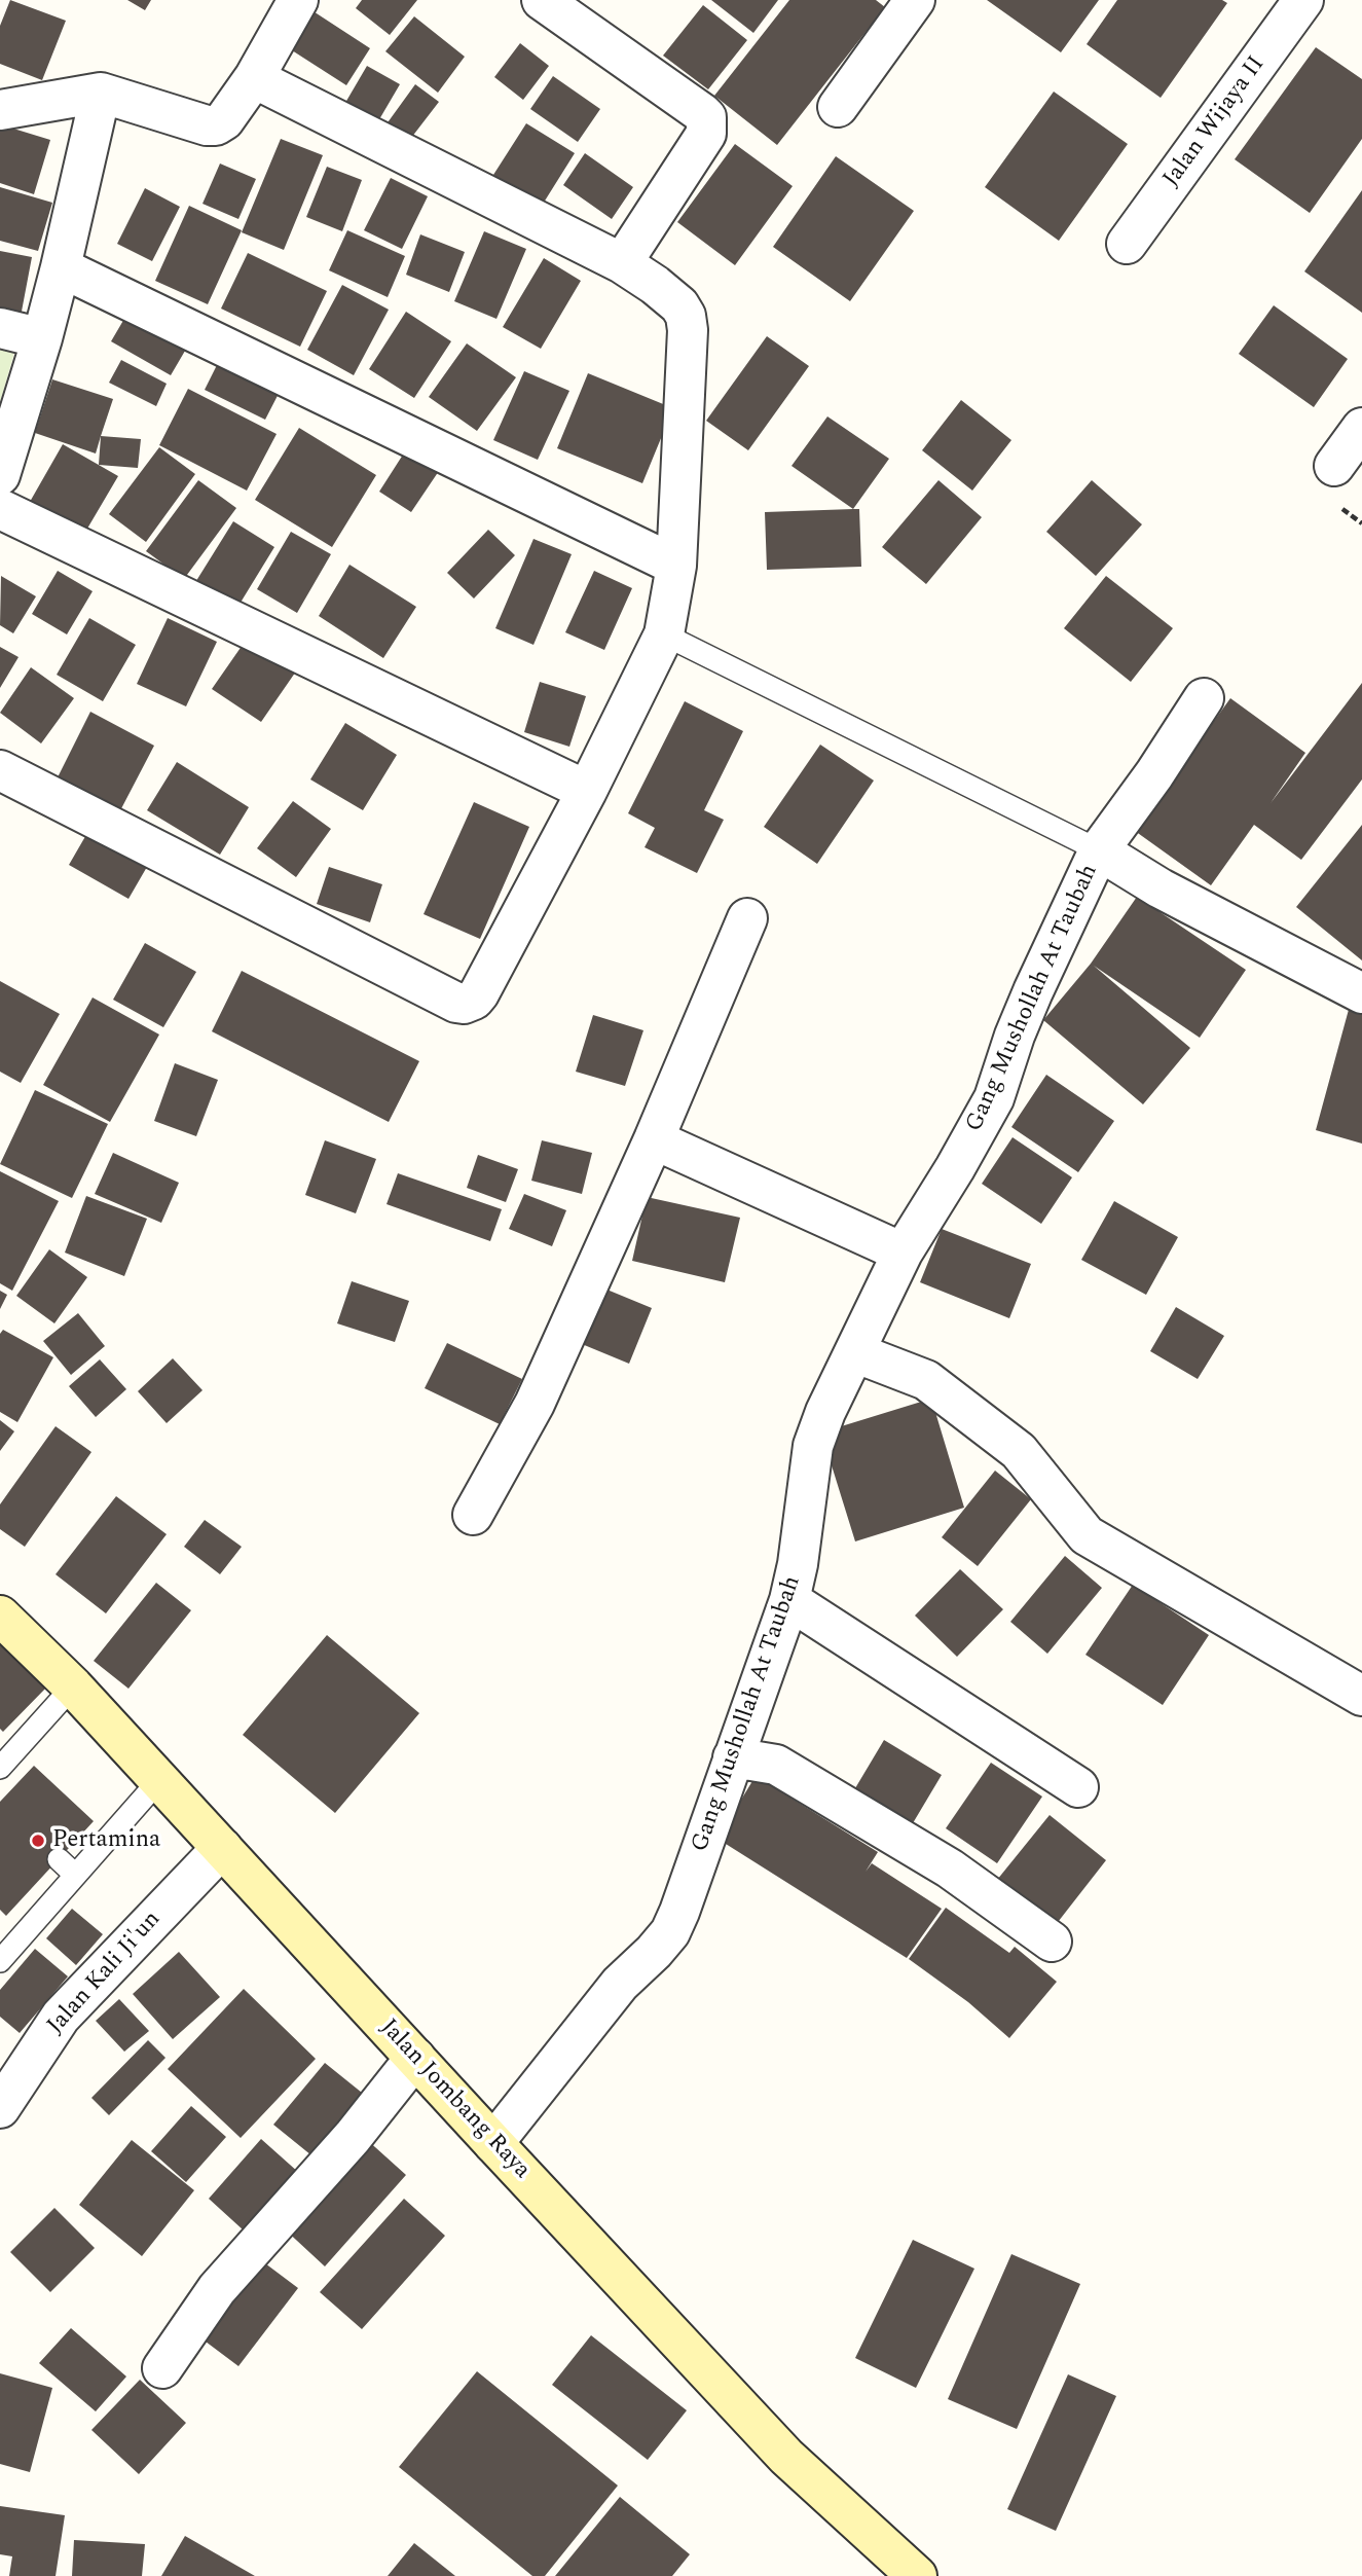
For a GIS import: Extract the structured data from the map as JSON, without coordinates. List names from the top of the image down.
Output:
{
  "streets": {
    "main road": ["Jalan Jombang Raya"],
    "street": ["Jalan Wijaya II", "Gang Mushollah At Taubah", "Jalan Kali Ji'un"]
  },
  "crossings": [
    ["Gang Mushollah At Taubah", "Jalan Jombang Raya"],
    ["Jalan Kali Ji'un", "Jalan Jombang Raya"]
  ],
  "places": ["Pertamina"]
}
